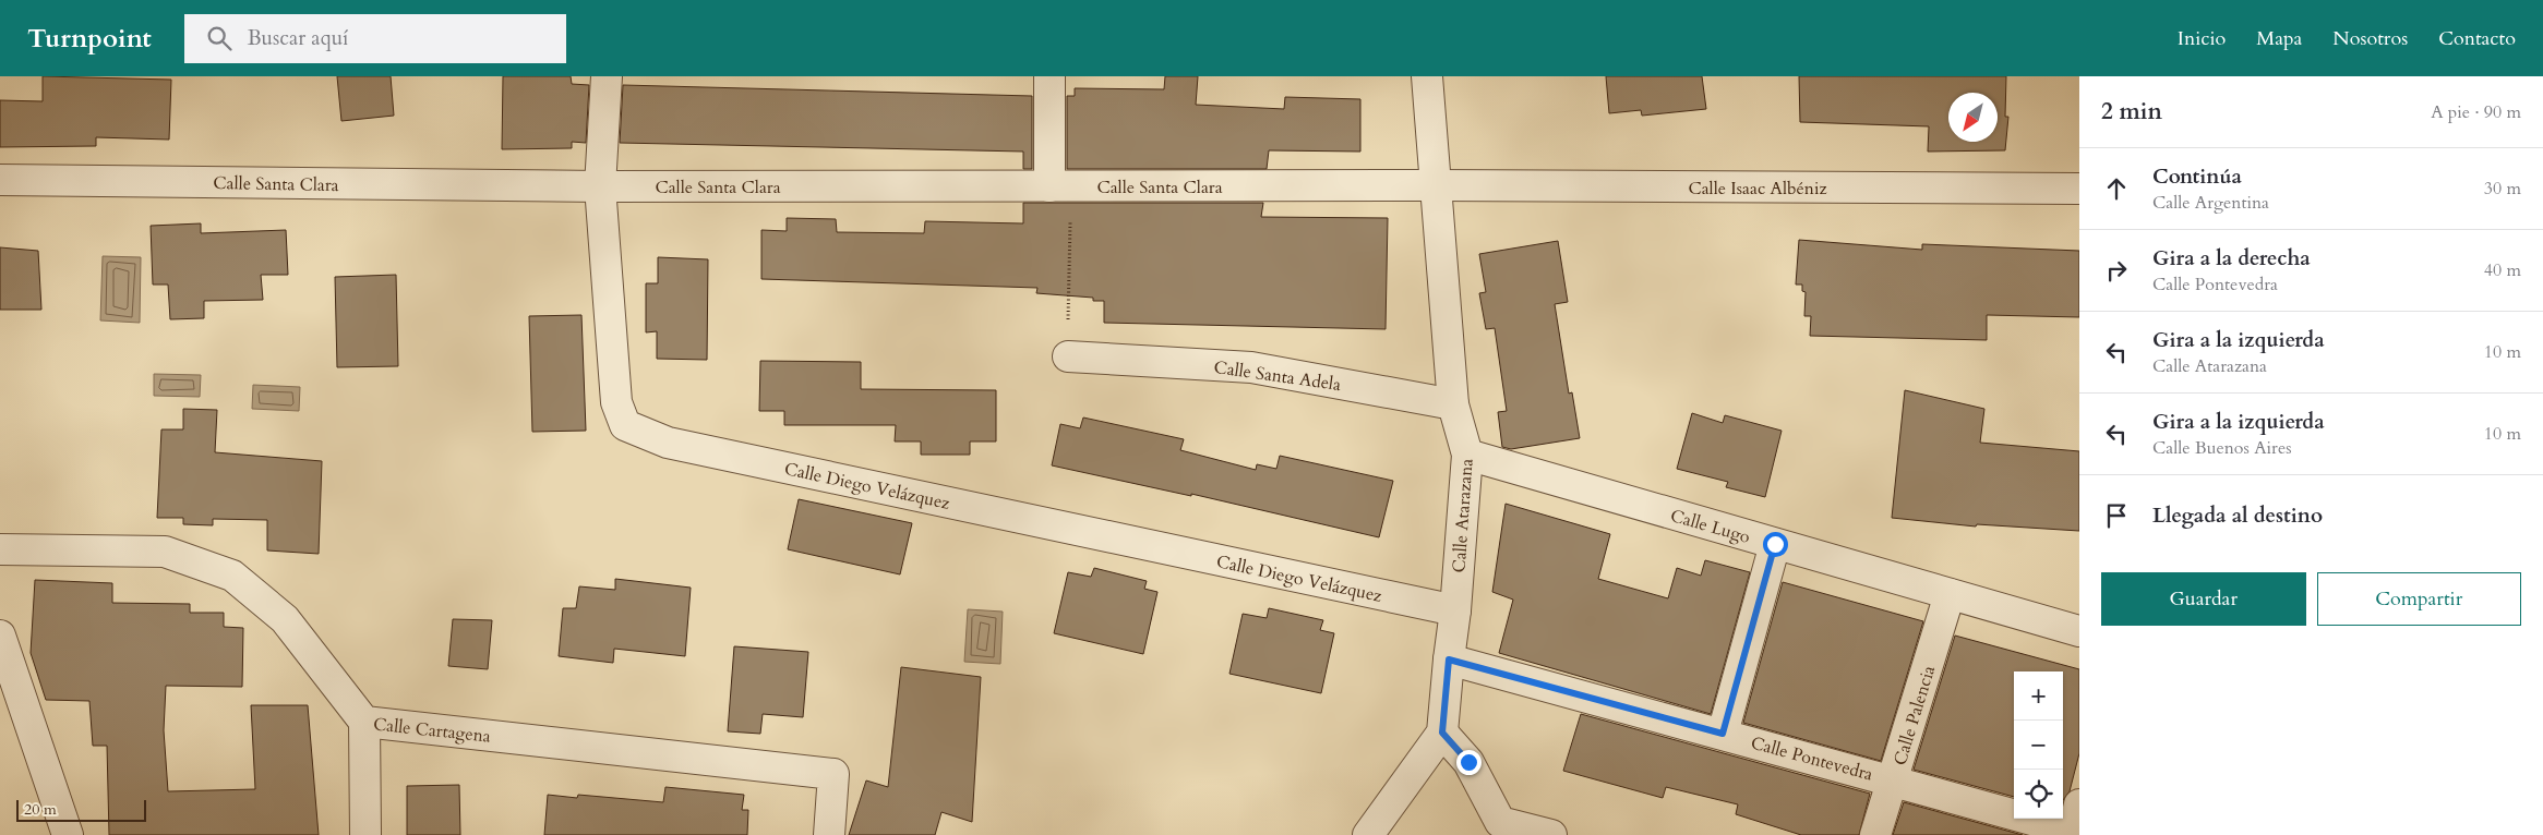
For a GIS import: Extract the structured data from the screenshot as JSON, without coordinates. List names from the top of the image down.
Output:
{
  "streets": {
    "street": [
      "Calle Santa Clara",
      "Calle Isaac Albéniz",
      "Calle Santa Adela",
      "Calle Diego Velázquez",
      "Calle Atarazana",
      "Calle Lugo",
      "Calle Palencia",
      "Calle Cartagena",
      "Calle Pontevedra"
    ]
  },
  "crossings": [
    ["Calle Santa Clara", "Calle Isaac Albéniz"],
    ["Calle Santa Clara", "Calle Diego Velázquez"],
    ["Calle Santa Clara", "Calle Atarazana"],
    ["Calle Isaac Albéniz", "Calle Atarazana"],
    ["Calle Santa Adela", "Calle Atarazana"],
    ["Calle Diego Velázquez", "Calle Atarazana"],
    ["Calle Atarazana", "Calle Lugo"],
    ["Calle Atarazana", "Calle Pontevedra"],
    ["Calle Lugo", "Calle Palencia"],
    ["Calle Palencia", "Calle Pontevedra"]
  ],
  "scale_bar": "20 m",
  "north": "bottom left",
  "page": {
    "header": "Turnpoint",
    "search": "Buscar aquí",
    "nav": [
      "Inicio",
      "Mapa",
      "Nosotros",
      "Contacto"
    ],
    "heading": ["2 min", "A pie · 90 m"],
    "list": [
      ["Continúa", "Calle Argentina", "30 m"],
      ["Gira a la derecha", "Calle Pontevedra", "40 m"],
      ["Gira a la izquierda", "Calle Atarazana", "10 m"],
      ["Gira a la izquierda", "Calle Buenos Aires", "10 m"],
      "Llegada al destino"
    ],
    "buttons": ["Guardar", "Compartir"],
    "map_buttons": ["+", "−"],
    "scale": "20 m"
  }
}
